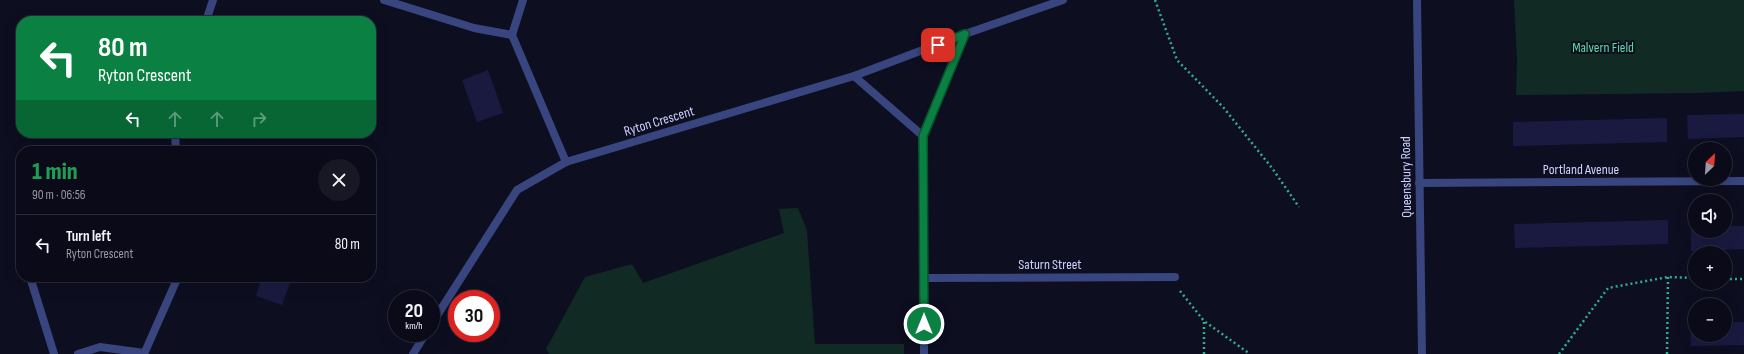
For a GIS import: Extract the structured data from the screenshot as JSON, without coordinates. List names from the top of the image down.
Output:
{
  "streets": {
    "street": [
      "Ryton Crescent",
      "Portland Avenue",
      "Queensbury Road",
      "Saturn Street"
    ]
  },
  "crossings": [
    ["Portland Avenue", "Queensbury Road"]
  ],
  "parks": ["Malvern Field"],
  "north": "top right",
  "page": {
    "turn": ["80 m", "Ryton Crescent"],
    "map_buttons": ["+", "−"],
    "heading": ["1 min", "90 m · 06:56"],
    "list": [
      {
        "name": "Turn left",
        "note": "Ryton Crescent",
        "value": "80 m"
      }
    ],
    "speed": "20 km/h",
    "limit": "30"
  }
}
